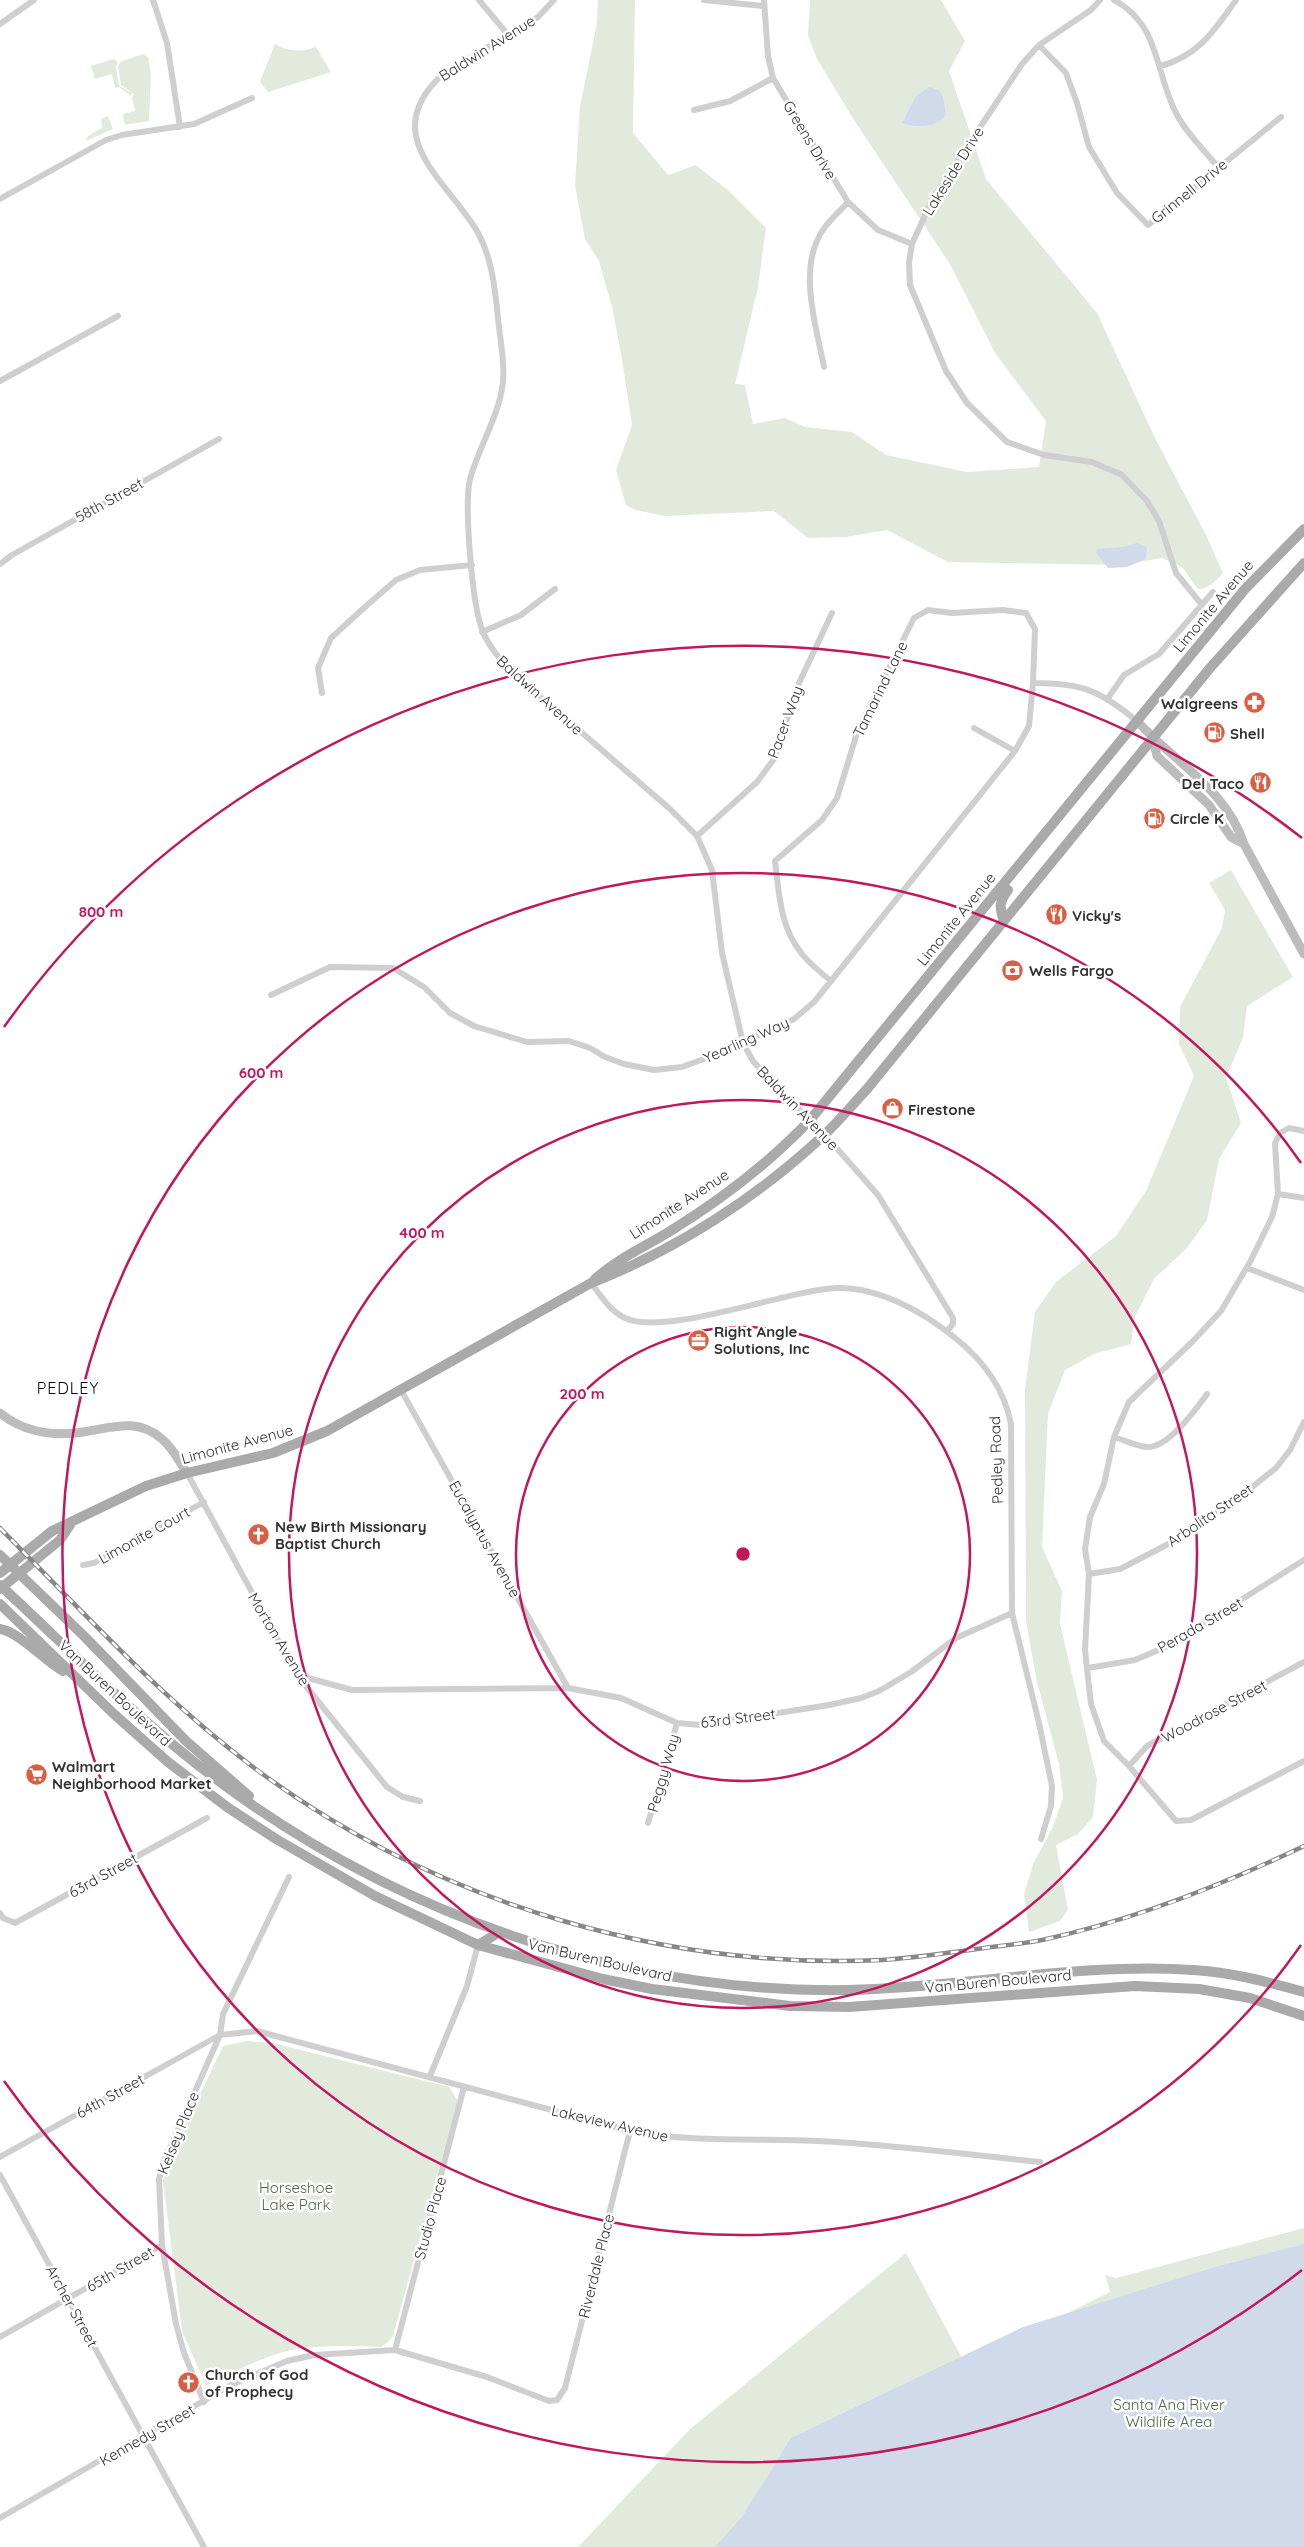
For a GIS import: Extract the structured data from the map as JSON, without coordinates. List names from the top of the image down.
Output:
{
  "streets": {
    "main road": ["Limonite Avenue", "Van Buren Boulevard"],
    "street": [
      "Baldwin Avenue",
      "Greens Drive",
      "Lakeside Drive",
      "Grinnell Drive",
      "58th Street",
      "Tamarind Lane",
      "Pacer Way",
      "Yearling Way",
      "Pedley Road",
      "Arbolita Street",
      "Limonite Court",
      "Eucalyptus Avenue",
      "Perada Street",
      "Morton Avenue",
      "Woodrose Street",
      "63rd Street",
      "Peggy Way",
      "64th Street",
      "Lakeview Avenue",
      "Kelsey Place",
      "Studio Place",
      "Riverdale Place",
      "65th Street",
      "Archer Street",
      "Kennedy Street"
    ]
  },
  "crossings": [
    ["Baldwin Avenue", "Limonite Avenue"],
    ["Baldwin Avenue", "Pacer Way"],
    ["Baldwin Avenue", "Yearling Way"],
    ["Baldwin Avenue", "Pedley Road"],
    ["Greens Drive", "Lakeside Drive"],
    ["Lakeside Drive", "Grinnell Drive"],
    ["Limonite Avenue", "Pedley Road"],
    ["Limonite Avenue", "Eucalyptus Avenue"],
    ["Limonite Avenue", "Morton Avenue"],
    ["Tamarind Lane", "Yearling Way"],
    ["Pedley Road", "63rd Street"],
    ["Limonite Court", "Morton Avenue"],
    ["Eucalyptus Avenue", "63rd Street"],
    ["Morton Avenue", "63rd Street"],
    ["63rd Street", "Peggy Way"],
    ["64th Street", "Lakeview Avenue"],
    ["64th Street", "Kelsey Place"],
    ["Lakeview Avenue", "Kelsey Place"],
    ["Lakeview Avenue", "Studio Place"],
    ["Lakeview Avenue", "Riverdale Place"],
    ["Kelsey Place", "65th Street"],
    ["Kelsey Place", "Kennedy Street"],
    ["Studio Place", "Kennedy Street"],
    ["Riverdale Place", "Kennedy Street"],
    ["65th Street", "Archer Street"],
    ["Archer Street", "Kennedy Street"]
  ],
  "districts": ["PEDLEY"],
  "parks": ["Horseshoe Lake Park", "Santa Ana River Wildlife Area"],
  "places": {
    "pharmacy": ["Walgreens"],
    "fuel station": ["Shell", "Circle K"],
    "restaurant": ["Del Taco", "Vicky's"],
    "bank": ["Wells Fargo"],
    "shop": ["Firestone"],
    "office": ["Right Angle Solutions, Inc"],
    "church": ["New Birth Missionary Baptist Church", "Church of God of Prophecy"],
    "supermarket": ["Walmart Neighborhood Market"]
  },
  "rings": [
    "800 m",
    "600 m",
    "400 m",
    "200 m"
  ]
}
